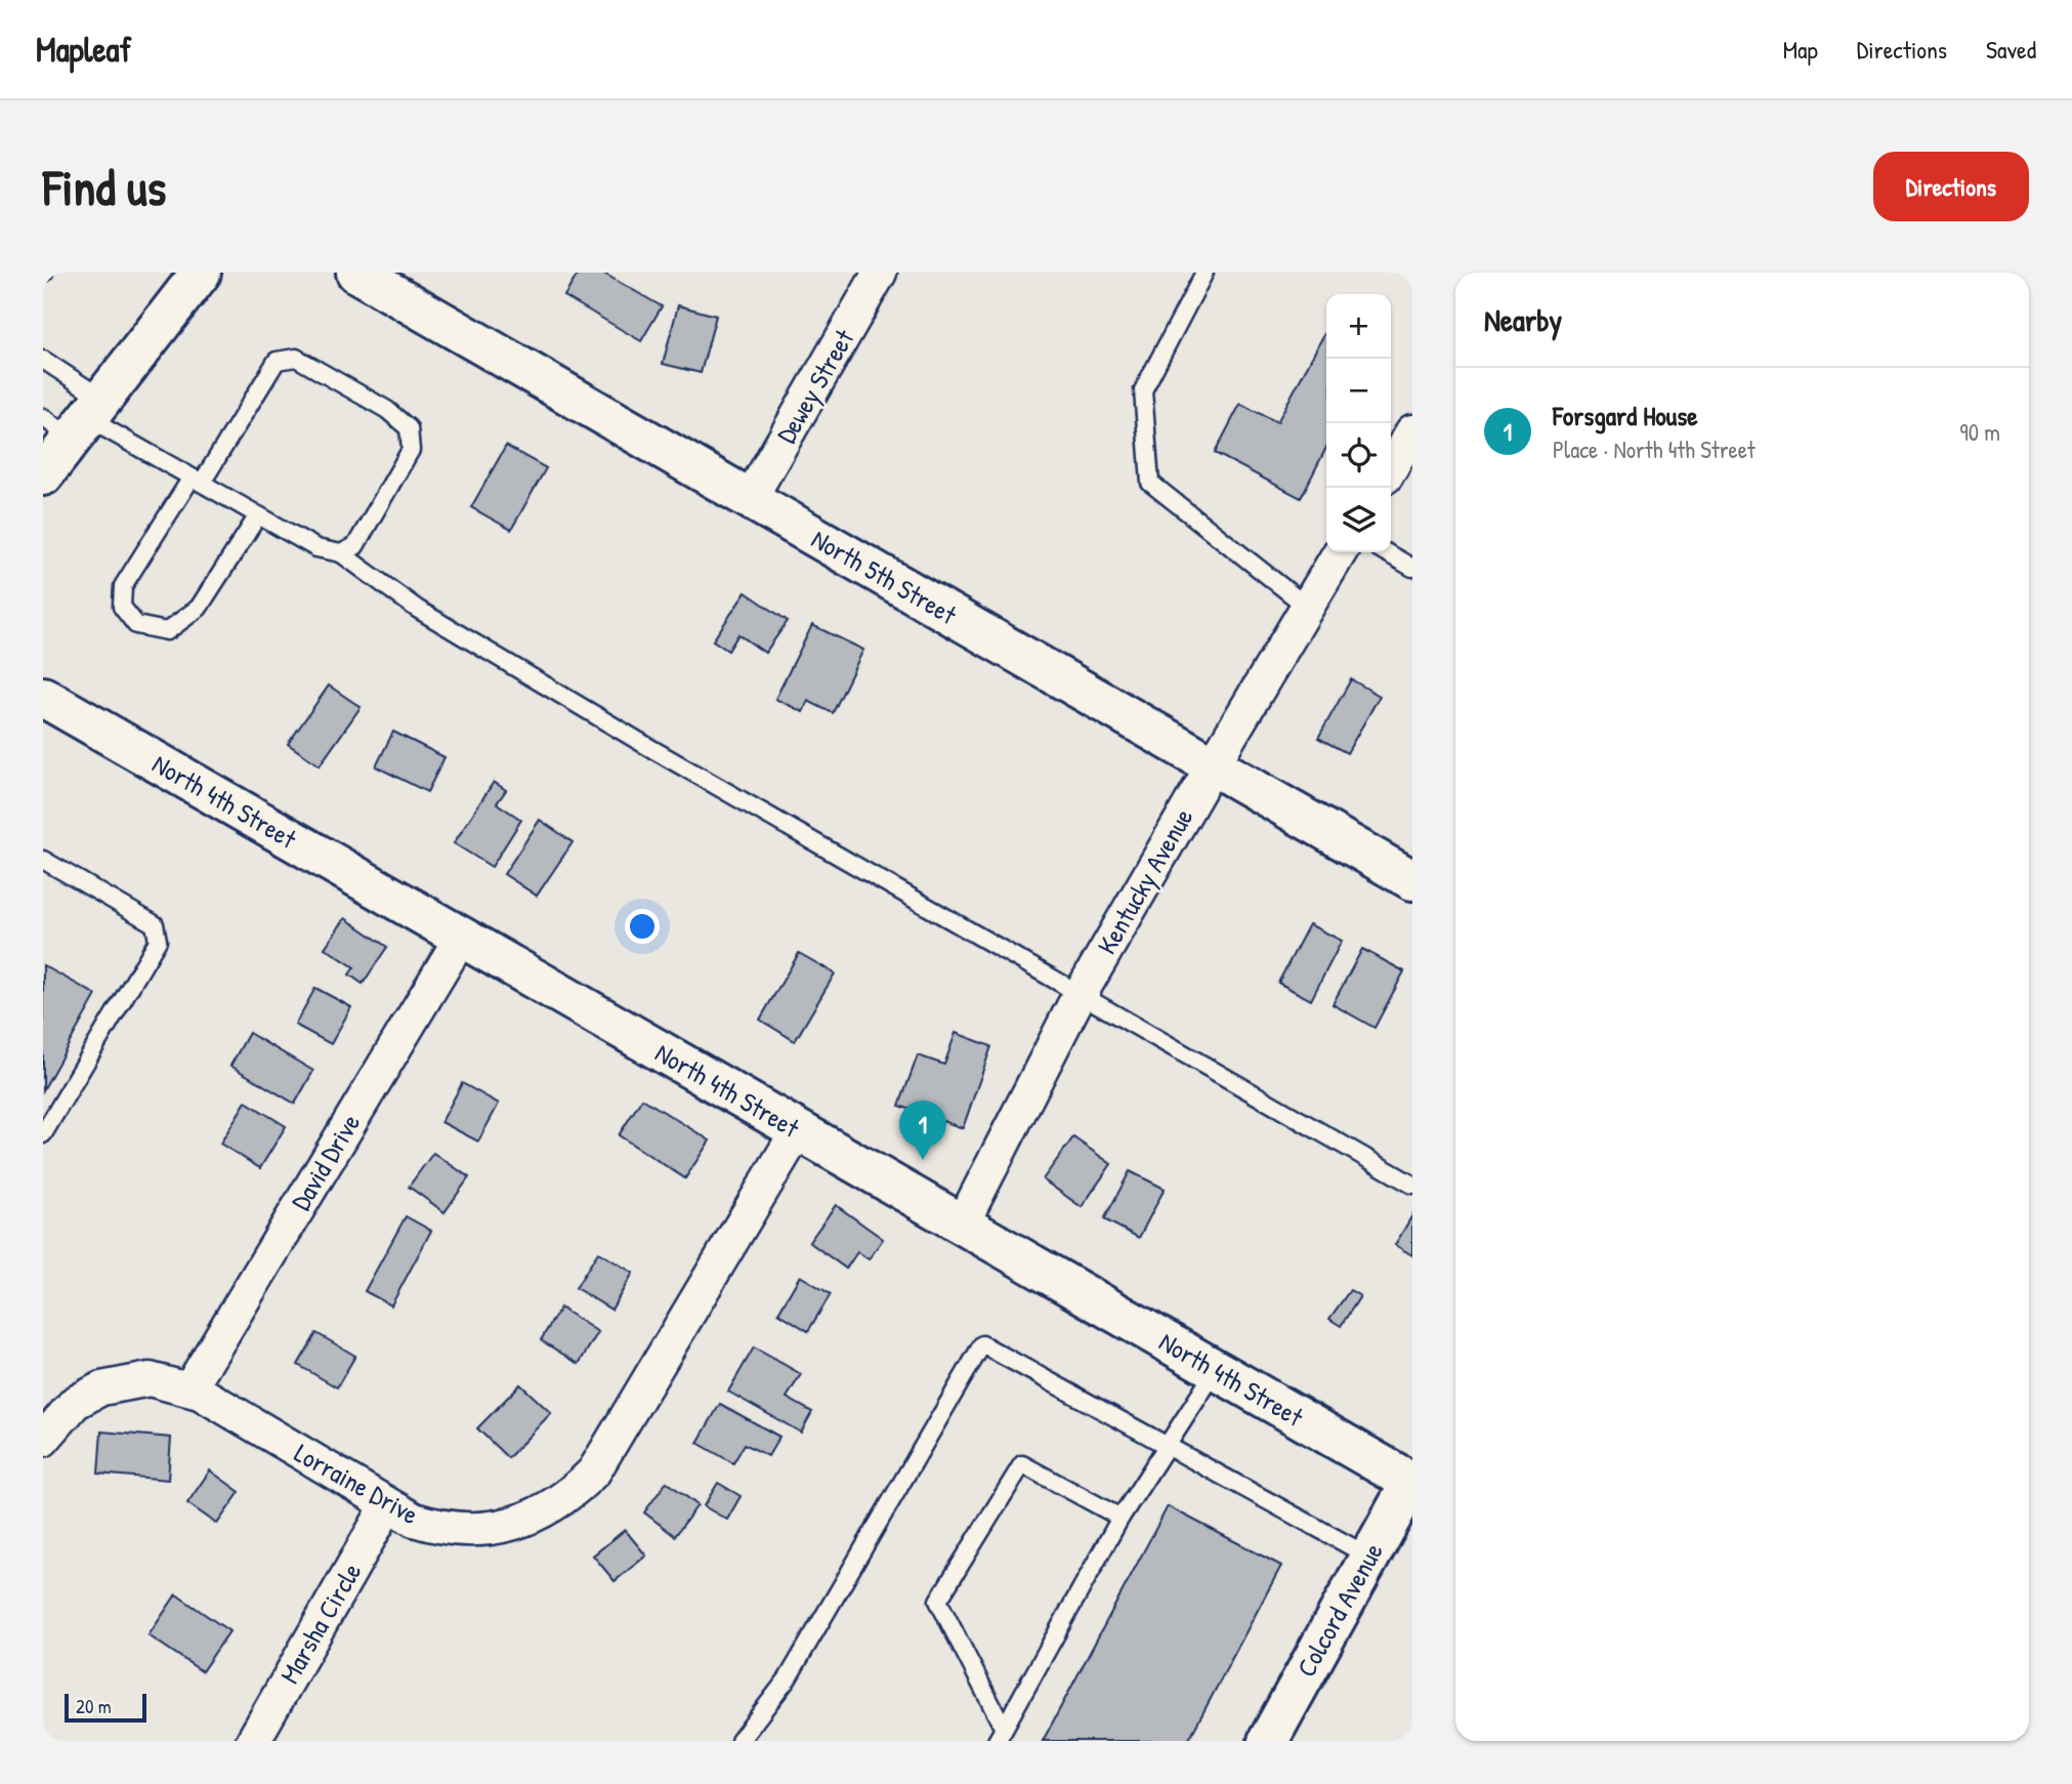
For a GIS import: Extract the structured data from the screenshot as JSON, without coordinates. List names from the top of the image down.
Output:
{
  "streets": {
    "main road": ["North 5th Street", "North 4th Street", "Colcord Avenue"],
    "street": [
      "Dewey Street",
      "Kentucky Avenue",
      "David Drive",
      "Lorraine Drive",
      "Marsha Circle"
    ]
  },
  "crossings": [
    ["Dewey Street", "North 5th Street"],
    ["North 5th Street", "Kentucky Avenue"],
    ["North 4th Street", "Kentucky Avenue"],
    ["North 4th Street", "David Drive"],
    ["North 4th Street", "Lorraine Drive"],
    ["North 4th Street", "Colcord Avenue"],
    ["David Drive", "Lorraine Drive"],
    ["Lorraine Drive", "Marsha Circle"]
  ],
  "scale_bar": "20 m",
  "page": {
    "header": "Mapleaf",
    "nav": ["Map", "Directions", "Saved"],
    "buttons": "Directions",
    "title": "Find us",
    "heading": "Nearby",
    "map_buttons": ["+", "−"],
    "list": [
      {
        "mark": "1",
        "name": "Forsgard House",
        "note": "Place · North 4th Street",
        "value": "90 m"
      }
    ],
    "pins": "1",
    "scale": "20 m"
  }
}
